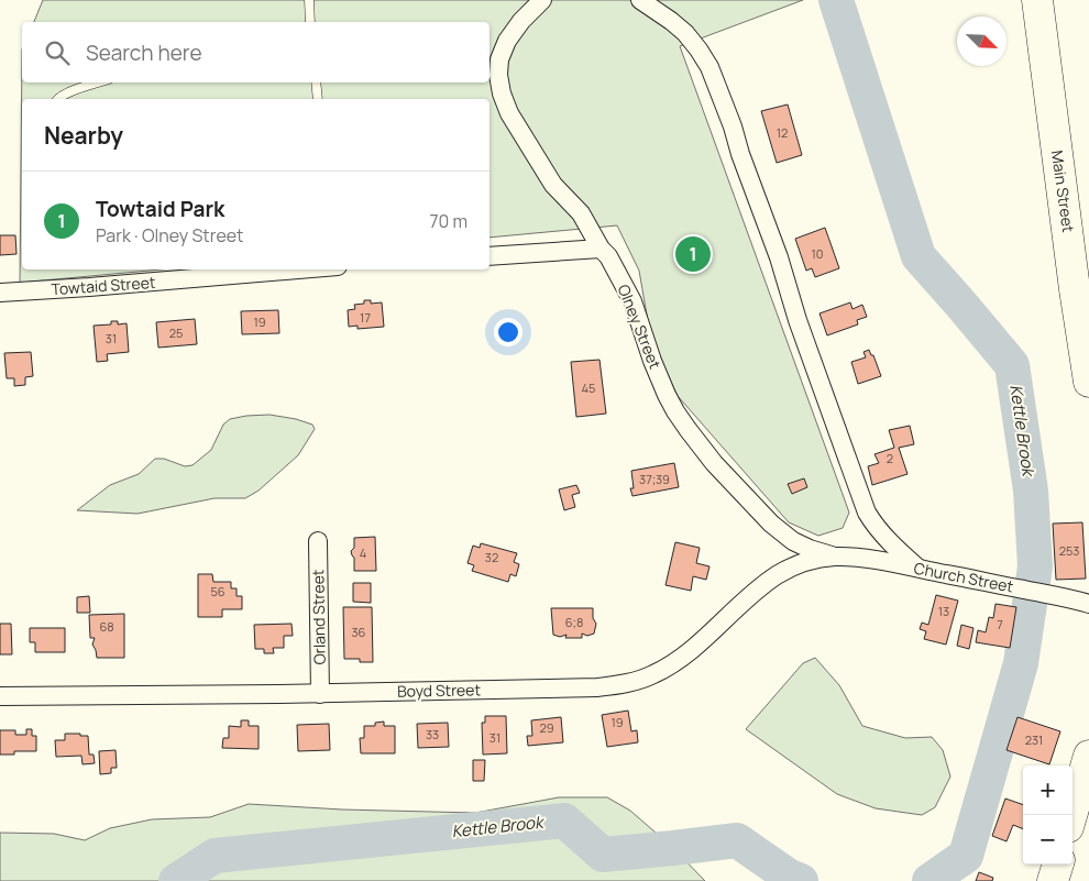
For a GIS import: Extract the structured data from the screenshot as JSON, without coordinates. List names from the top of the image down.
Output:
{
  "streets": {
    "highway": ["Main Street"],
    "street": [
      "Towtaid Street",
      "Olney Street",
      "Church Street",
      "Orland Street",
      "Boyd Street"
    ]
  },
  "crossings": [
    ["Olney Street", "Church Street"],
    ["Olney Street", "Boyd Street"],
    ["Church Street", "Boyd Street"],
    ["Orland Street", "Boyd Street"]
  ],
  "water": ["Kettle Brook"],
  "house_numbers": [
    "12",
    "10",
    "17",
    "19",
    "25",
    "31",
    "45",
    "2",
    "37;39",
    "253",
    "4",
    "32",
    "56",
    "13",
    "6;8",
    "7",
    "68",
    "36",
    "19",
    "29",
    "33",
    "31",
    "231"
  ],
  "north": "bottom right",
  "page": {
    "search": "Search here",
    "heading": "Nearby",
    "list": [
      {
        "mark": "1",
        "name": "Towtaid Park",
        "note": "Park · Olney Street",
        "value": "70 m"
      }
    ],
    "pins": "1",
    "map_buttons": ["+", "−"]
  }
}
